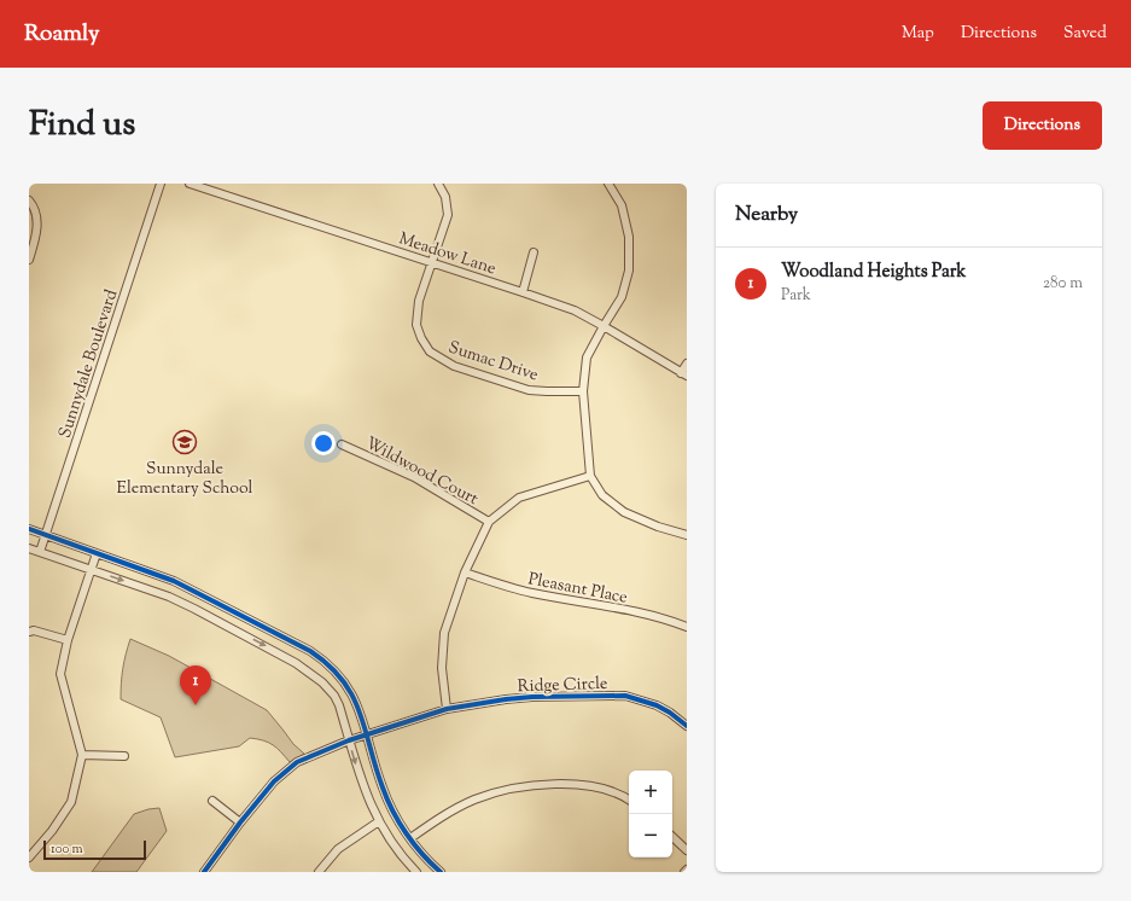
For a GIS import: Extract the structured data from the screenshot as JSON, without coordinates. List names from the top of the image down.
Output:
{
  "streets": {
    "street": [
      "Meadow Lane",
      "Sumac Drive",
      "Sunnydale Boulevard",
      "Wildwood Court",
      "Pleasant Place",
      "Ridge Circle"
    ]
  },
  "crossings": [
    ["Meadow Lane", "Sumac Drive"]
  ],
  "places": {
    "school or university": ["Sunnydale Elementary School"]
  },
  "scale_bar": "100 m",
  "page": {
    "header": "Roamly",
    "nav": ["Map", "Directions", "Saved"],
    "title": "Find us",
    "buttons": "Directions",
    "heading": "Nearby",
    "list": [
      {
        "mark": "1",
        "name": "Woodland Heights Park",
        "note": "Park",
        "value": "280 m"
      }
    ],
    "pins": "1",
    "map_buttons": ["+", "−"],
    "scale": "100 m"
  }
}
